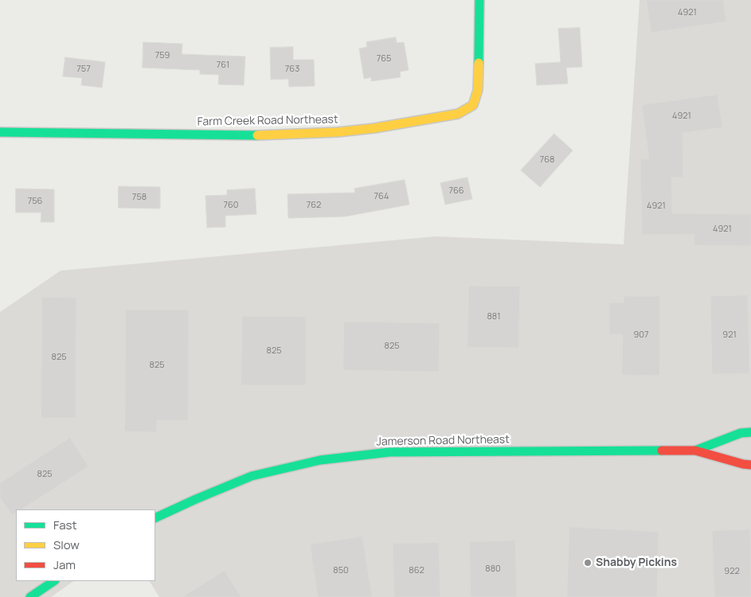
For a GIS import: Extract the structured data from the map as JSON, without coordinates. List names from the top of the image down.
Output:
{
  "streets": {
    "street": ["Farm Creek Road Northeast", "Jamerson Road Northeast"]
  },
  "places": ["Shabby Pickins"],
  "house_numbers": [
    "4921",
    "759",
    "765",
    "761",
    "757",
    "763",
    "4921",
    "768",
    "766",
    "764",
    "758",
    "756",
    "760",
    "762",
    "4921",
    "4921",
    "881",
    "907",
    "921",
    "825",
    "825",
    "825",
    "825",
    "825",
    "880",
    "850",
    "862",
    "922"
  ],
  "legend": ["Fast", "Slow", "Jam"]
}
